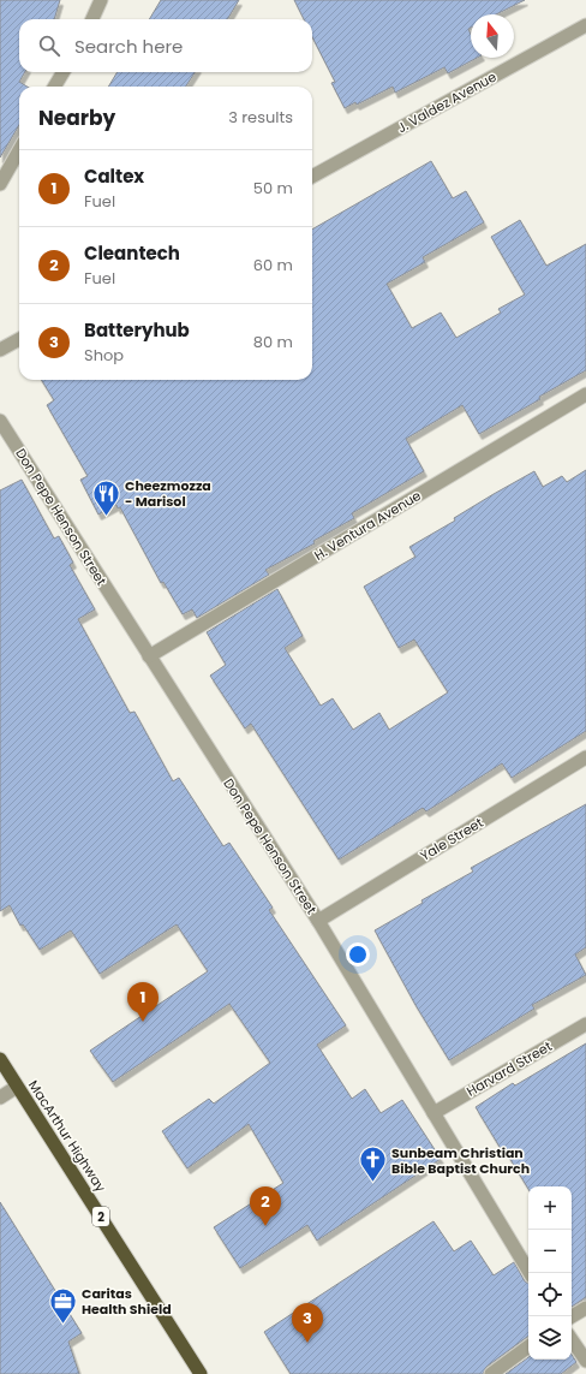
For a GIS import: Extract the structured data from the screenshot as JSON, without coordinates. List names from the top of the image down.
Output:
{
  "streets": {
    "highway": ["MacArthur Highway", "2"],
    "street": [
      "J. Valdez Avenue",
      "Don Pepe Henson Street",
      "H. Ventura Avenue",
      "Yale Street",
      "Harvard Street"
    ]
  },
  "crossings": [
    ["Don Pepe Henson Street", "H. Ventura Avenue"],
    ["Don Pepe Henson Street", "Yale Street"],
    ["Don Pepe Henson Street", "Harvard Street"]
  ],
  "places": {
    "restaurant": ["Cheezmozza - Marisol"],
    "church": ["Sunbeam Christian Bible Baptist Church"],
    "office": ["Caritas Health Shield"]
  },
  "north": "top",
  "page": {
    "search": "Search here",
    "heading": ["Nearby", "3 results"],
    "list": [
      {
        "mark": "1",
        "name": "Caltex",
        "note": "Fuel",
        "value": "50 m"
      },
      {
        "mark": "2",
        "name": "Cleantech",
        "note": "Fuel",
        "value": "60 m"
      },
      {
        "mark": "3",
        "name": "Batteryhub",
        "note": "Shop",
        "value": "80 m"
      }
    ],
    "pins": ["1", "2", "3"],
    "map_buttons": ["+", "−"]
  }
}
